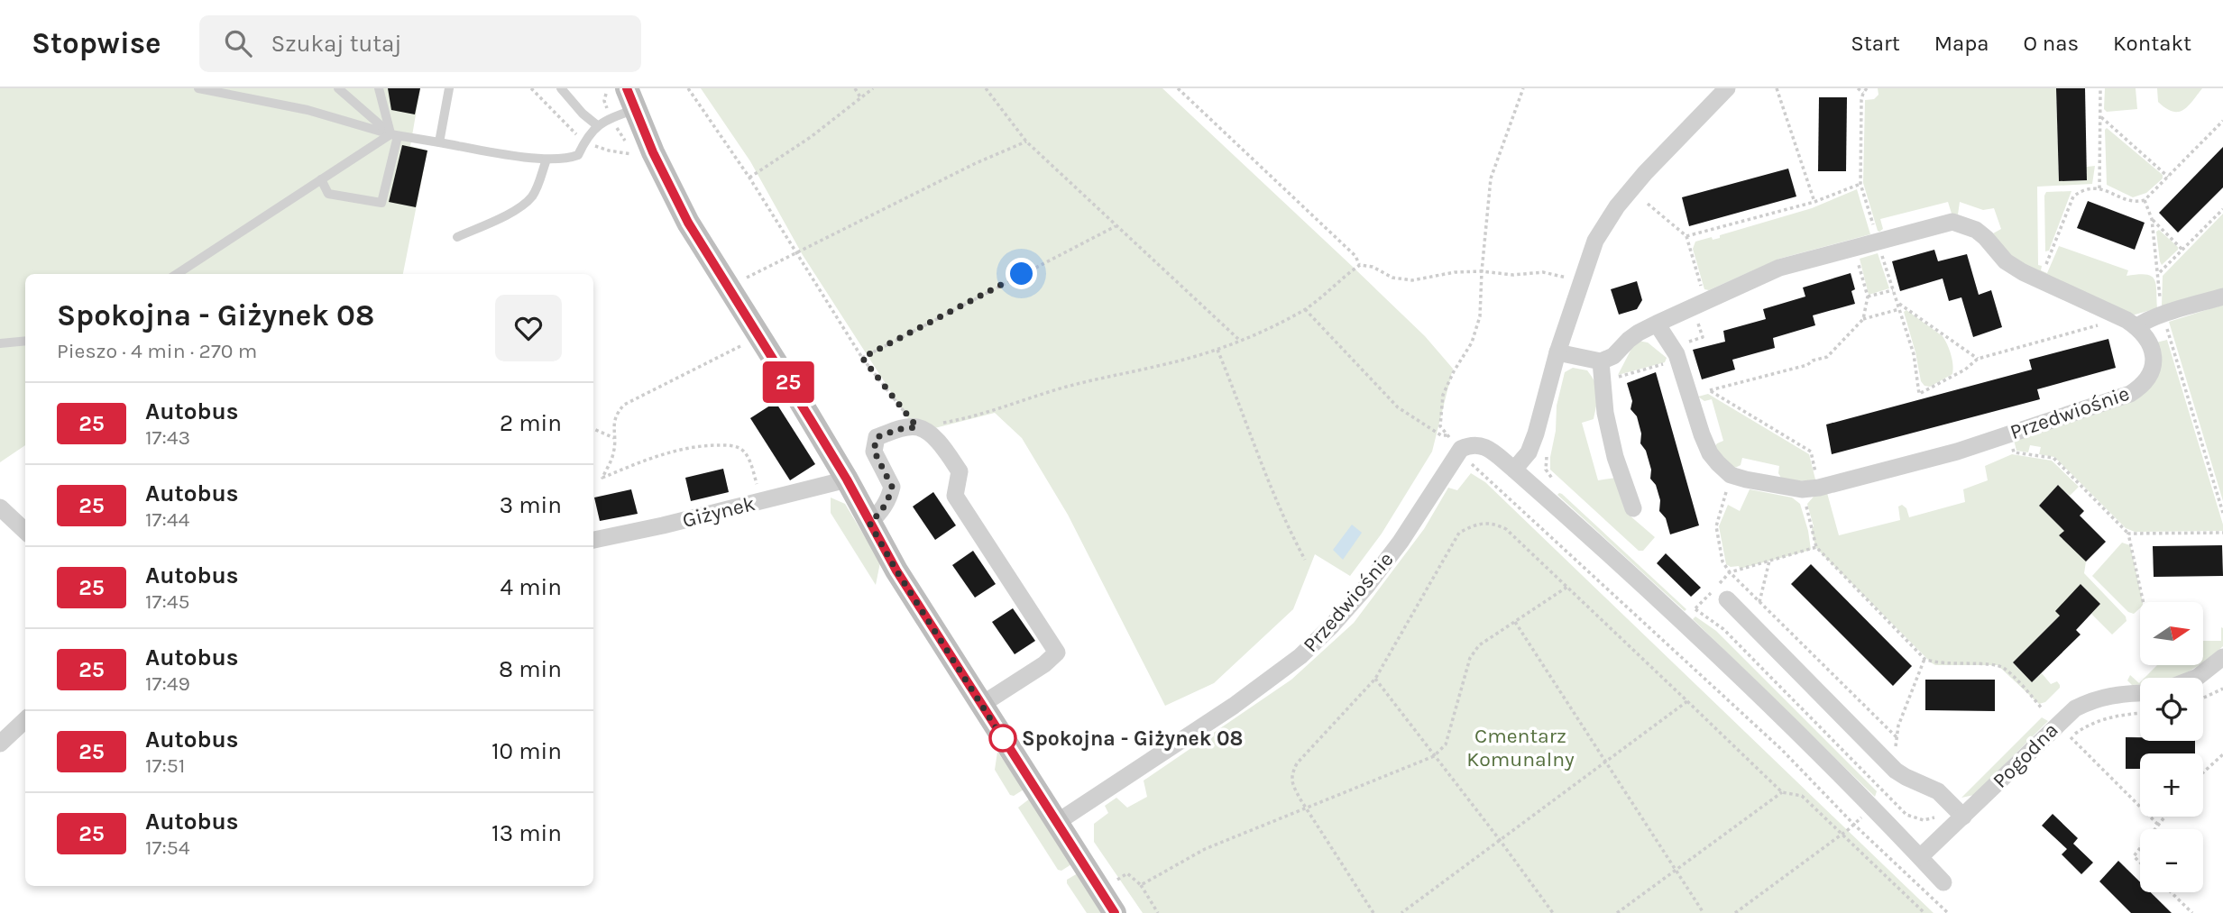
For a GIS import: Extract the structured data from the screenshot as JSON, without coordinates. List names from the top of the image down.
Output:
{
  "streets": {
    "street": ["Przedwiośnie", "Giżynek", "Pogodna"]
  },
  "parks": ["Cmentarz Komunalny"],
  "places": ["Spokojna - Giżynek 08"],
  "lines": ["bus line 25"],
  "north": "right",
  "page": {
    "header": "Stopwise",
    "search": "Szukaj tutaj",
    "nav": [
      "Start",
      "Mapa",
      "O nas",
      "Kontakt"
    ],
    "on_map": "25",
    "heading": ["Spokojna - Giżynek 08", "Pieszo · 4 min · 270 m"],
    "list": [
      {
        "mark": "25",
        "name": "Autobus",
        "note": "17:43",
        "value": "2 min"
      },
      {
        "mark": "25",
        "name": "Autobus",
        "note": "17:44",
        "value": "3 min"
      },
      {
        "mark": "25",
        "name": "Autobus",
        "note": "17:45",
        "value": "4 min"
      },
      {
        "mark": "25",
        "name": "Autobus",
        "note": "17:49",
        "value": "8 min"
      },
      {
        "mark": "25",
        "name": "Autobus",
        "note": "17:51",
        "value": "10 min"
      },
      {
        "mark": "25",
        "name": "Autobus",
        "note": "17:54",
        "value": "13 min"
      }
    ],
    "map_buttons": ["+", "−"]
  }
}
